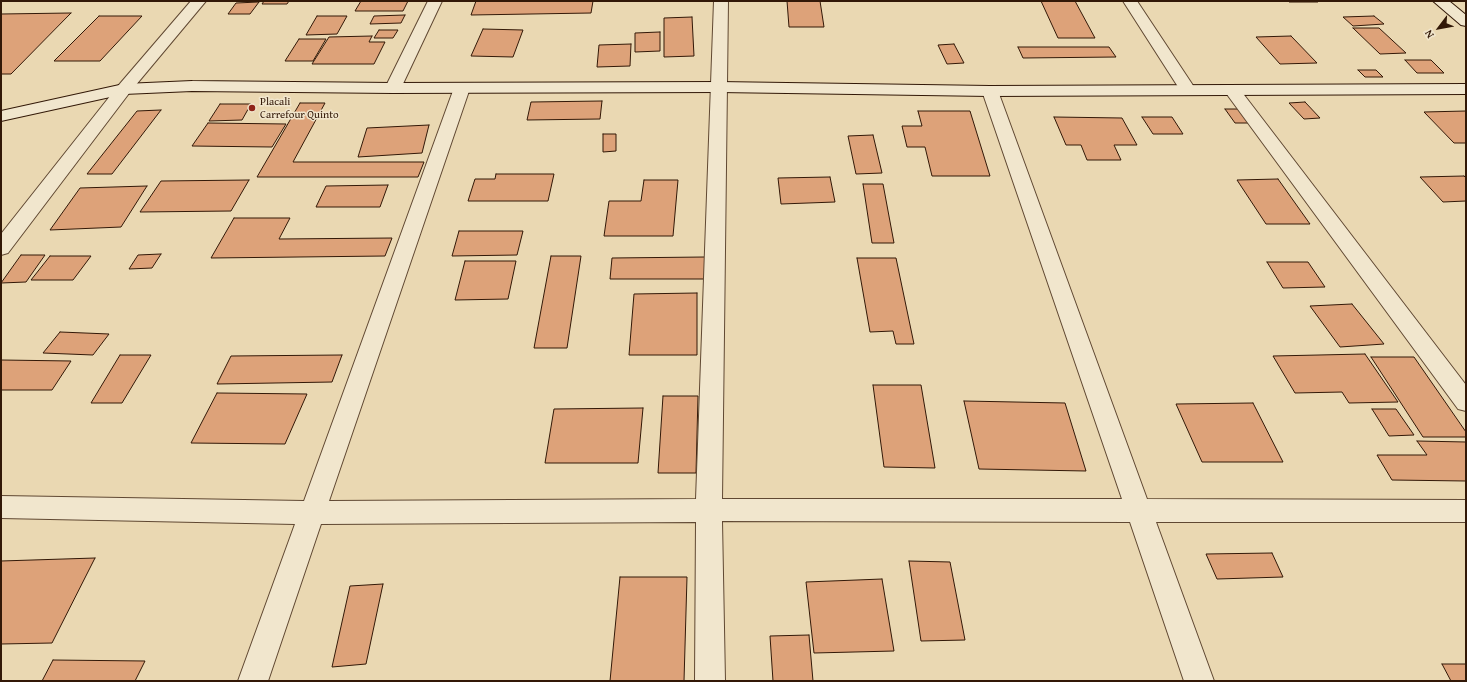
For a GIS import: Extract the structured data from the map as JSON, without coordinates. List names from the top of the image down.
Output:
{
  "places": ["Placali Carrefour Quinto"],
  "north": "bottom left"
}
